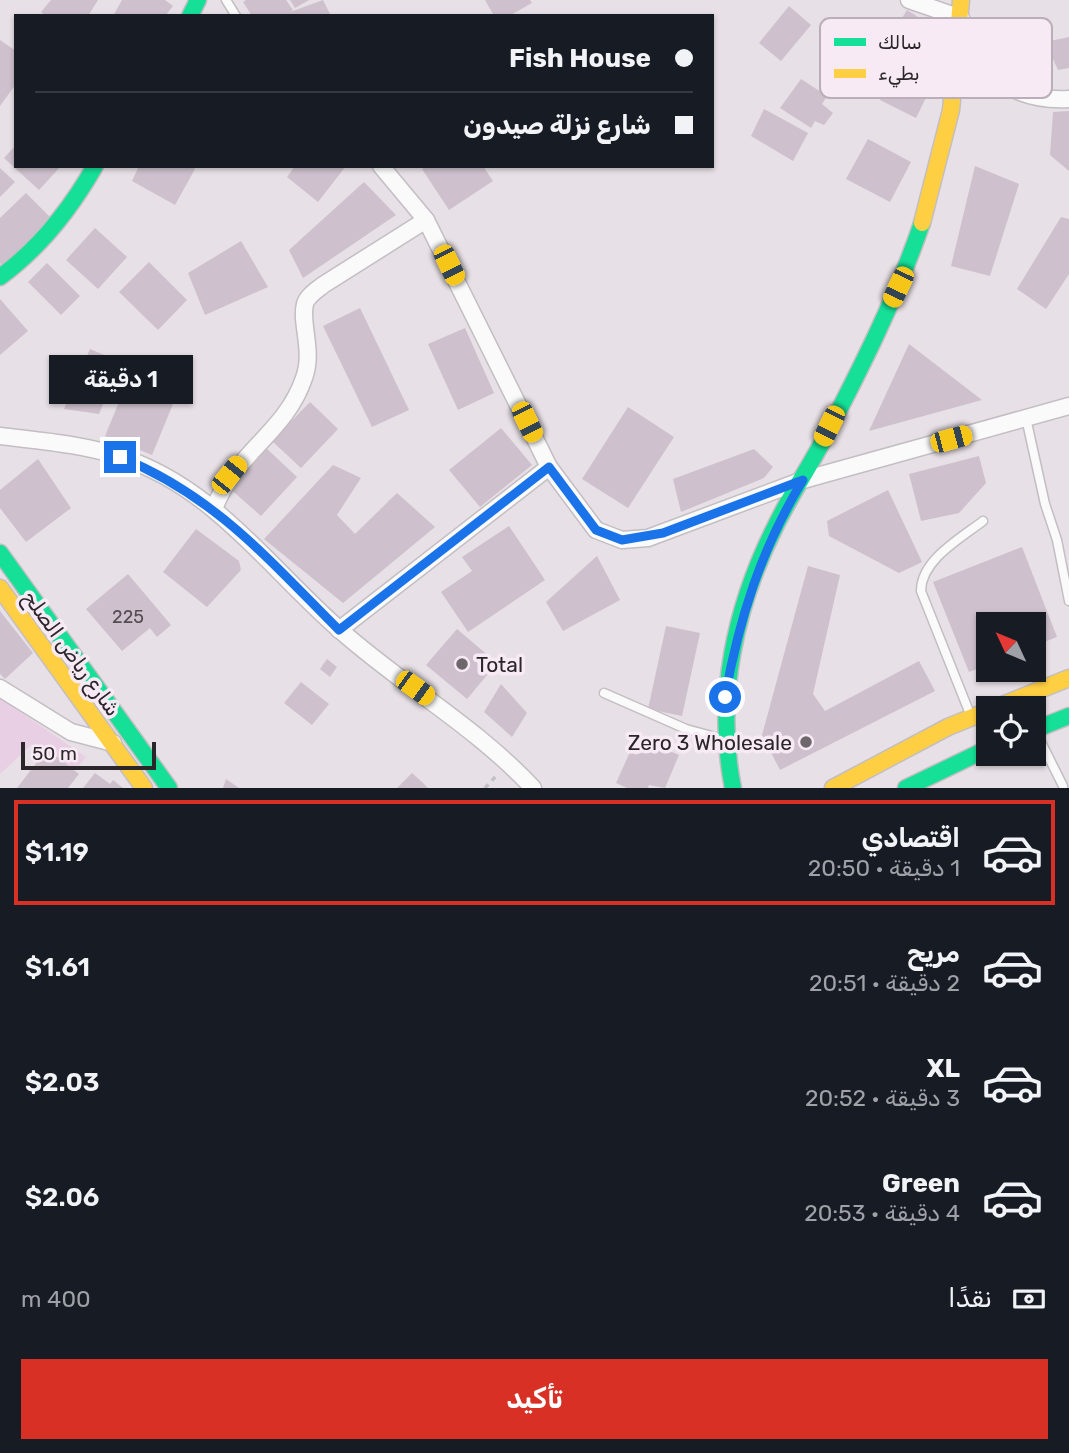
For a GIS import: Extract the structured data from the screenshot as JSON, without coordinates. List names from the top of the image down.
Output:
{
  "streets": {
    "street": ["شارع رياض الصلح"]
  },
  "places": ["Total", "Zero 3 Wholesale"],
  "house_numbers": ["225"],
  "legend": ["سالك", "بطيء"],
  "scale_bar": "50 m",
  "north": "top left",
  "page": {
    "banner": ["Fish House", "شارع نزلة صيدون"],
    "bubble": "1 دقيقة",
    "scale": "50 m",
    "list": [
      {
        "name": "اقتصادي",
        "note": "1 دقيقة · 20:50",
        "value": "$1.19"
      },
      {
        "name": "مريح",
        "note": "2 دقيقة · 20:51",
        "value": "$1.61"
      },
      {
        "name": "XL",
        "note": "3 دقيقة · 20:52",
        "value": "$2.03"
      },
      {
        "name": "Green",
        "note": "4 دقيقة · 20:53",
        "value": "$2.06"
      }
    ],
    "pay": ["نقدًا", "400 m"],
    "buttons": "تأكيد"
  }
}
